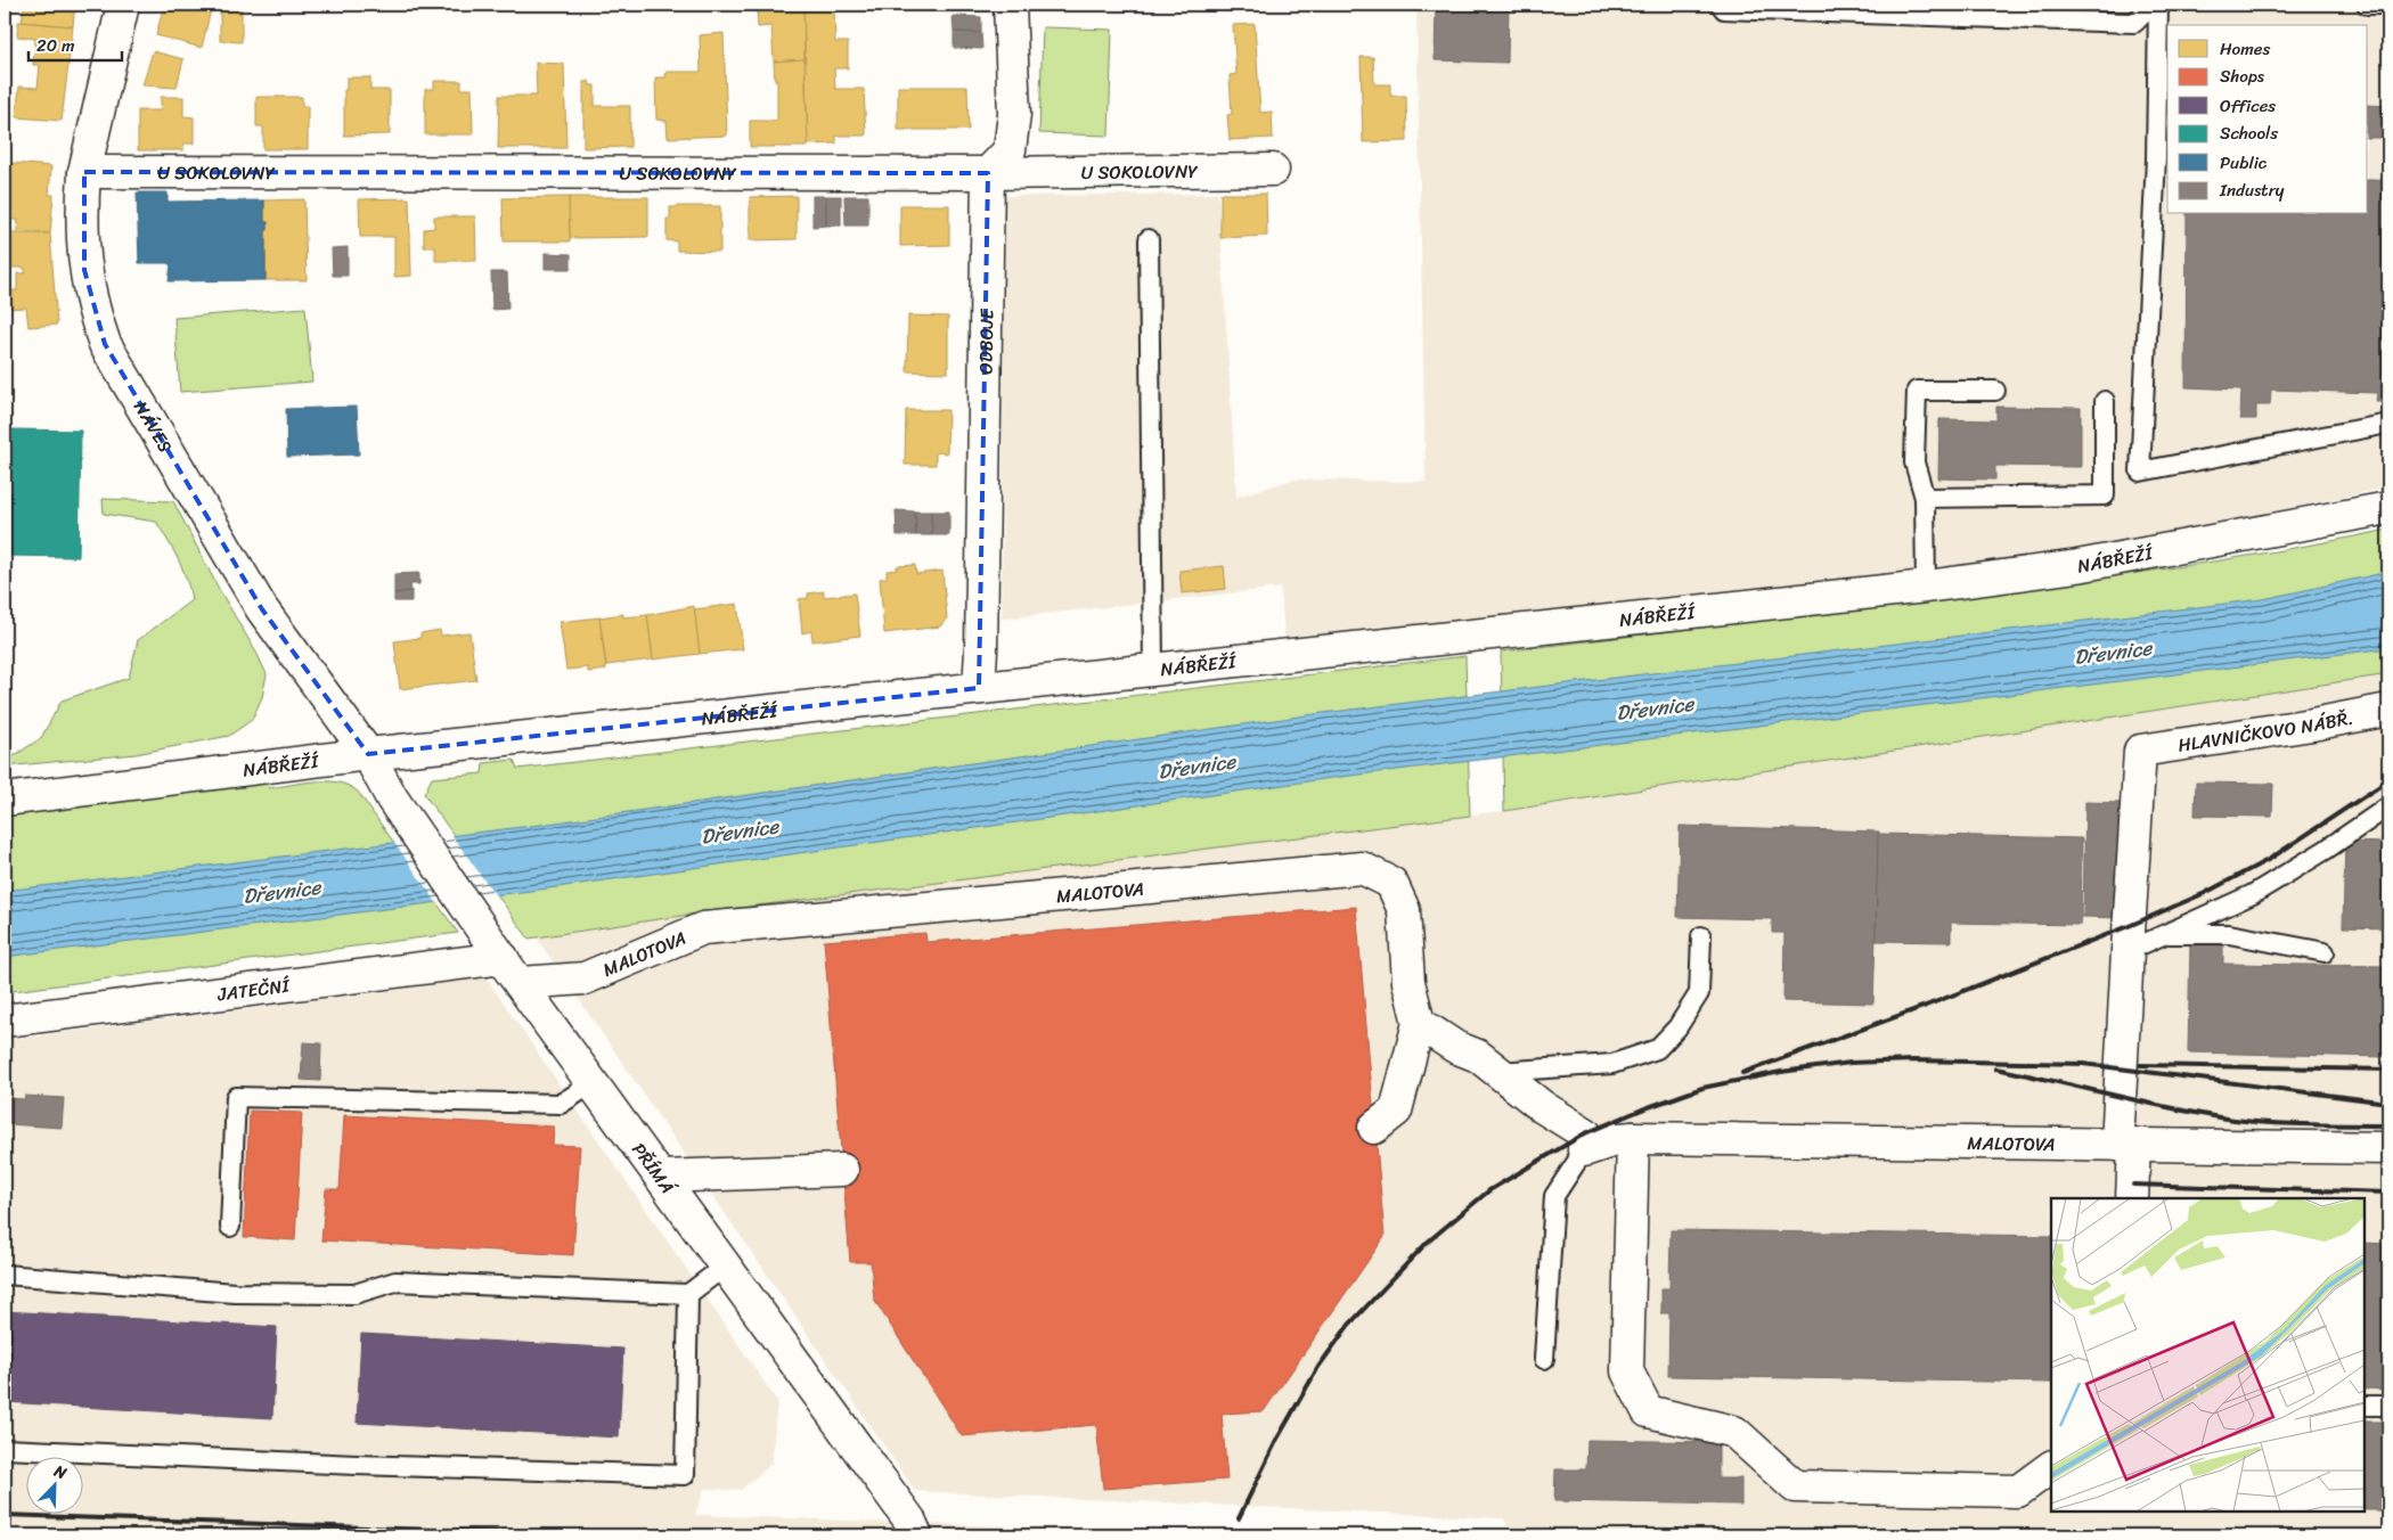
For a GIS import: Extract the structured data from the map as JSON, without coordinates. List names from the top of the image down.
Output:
{
  "streets": {
    "street": [
      "U SOKOLOVNY",
      "ODBOJE",
      "NÁVES",
      "NÁBŘEŽÍ",
      "HLAVNIČKOVO NÁBŘ.",
      "MALOTOVA",
      "JATEČNÍ",
      "PŘÍMÁ"
    ]
  },
  "crossings": [
    ["U SOKOLOVNY", "ODBOJE"],
    ["U SOKOLOVNY", "NÁVES"],
    ["ODBOJE", "NÁBŘEŽÍ"],
    ["NÁVES", "NÁBŘEŽÍ"],
    ["NÁVES", "PŘÍMÁ"],
    ["MALOTOVA", "PŘÍMÁ"],
    ["JATEČNÍ", "PŘÍMÁ"]
  ],
  "water": ["Dřevnice"],
  "legend": [
    "Homes",
    "Shops",
    "Offices",
    "Schools",
    "Public",
    "Industry"
  ],
  "scale_bar": "20 m",
  "north": "top right"
}
